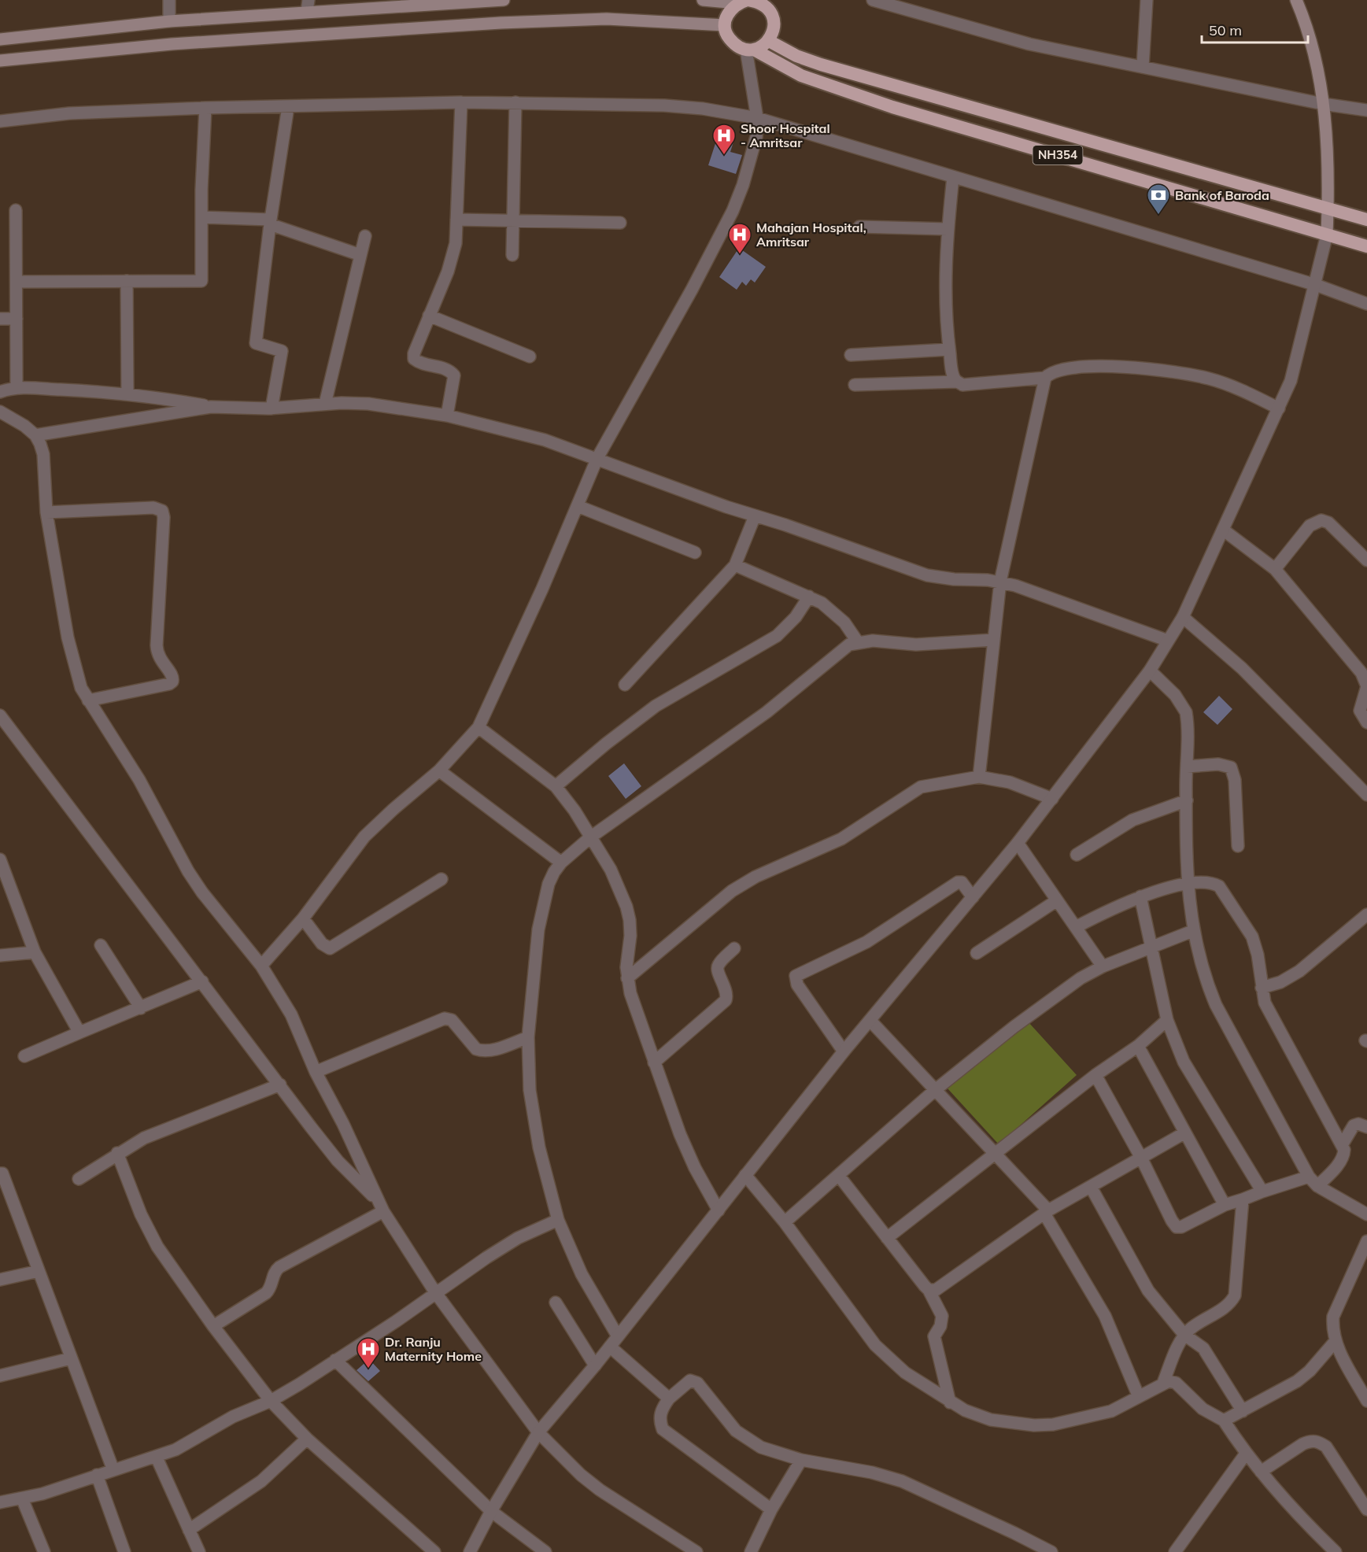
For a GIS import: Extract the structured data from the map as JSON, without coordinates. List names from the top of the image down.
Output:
{
  "streets": {
    "highway": ["NH354"]
  },
  "places": {
    "hospital": ["Shoor Hospital - Amritsar", "Mahajan Hospital, Amritsar", "Dr. Ranju Maternity Home"],
    "bank": ["Bank of Baroda"]
  },
  "scale_bar": "50 m"
}
